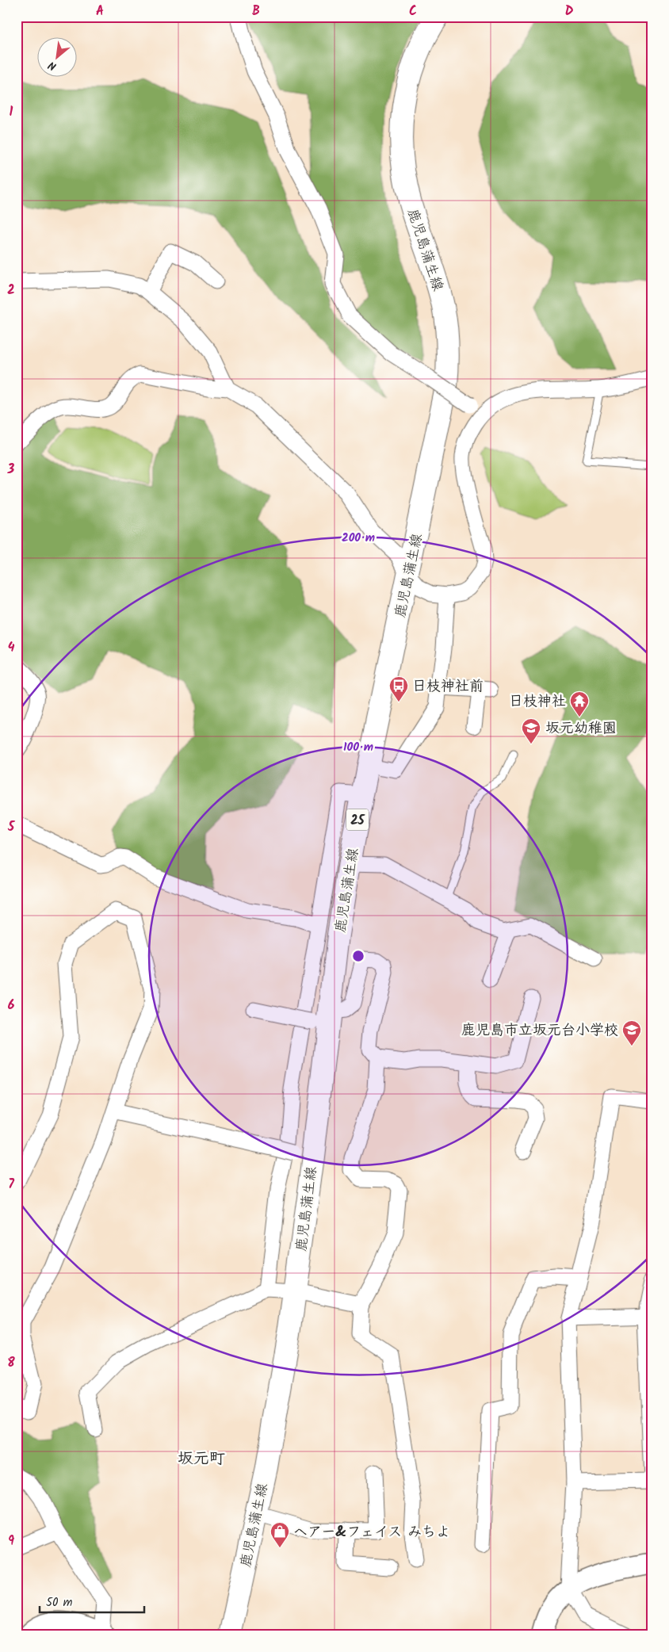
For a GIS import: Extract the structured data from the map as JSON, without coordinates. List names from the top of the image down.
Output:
{
  "streets": {
    "main road": ["鹿児島蒲生線", "25"]
  },
  "districts": ["坂元町"],
  "places": {
    "bus stop": ["日枝神社前"],
    "temple": ["日枝神社"],
    "school or university": ["坂元幼稚園", "鹿児島市立坂元台小学校"],
    "shop": ["ヘアー&フェイス みちよ"]
  },
  "scale_bar": "50 m",
  "north": "bottom left",
  "grid": {
    "columns": [
      "A",
      "B",
      "C",
      "D"
    ],
    "rows": [
      "1",
      "2",
      "3",
      "4",
      "5",
      "6",
      "7",
      "8",
      "9"
    ]
  },
  "rings": ["200 m", "100 m"]
}
